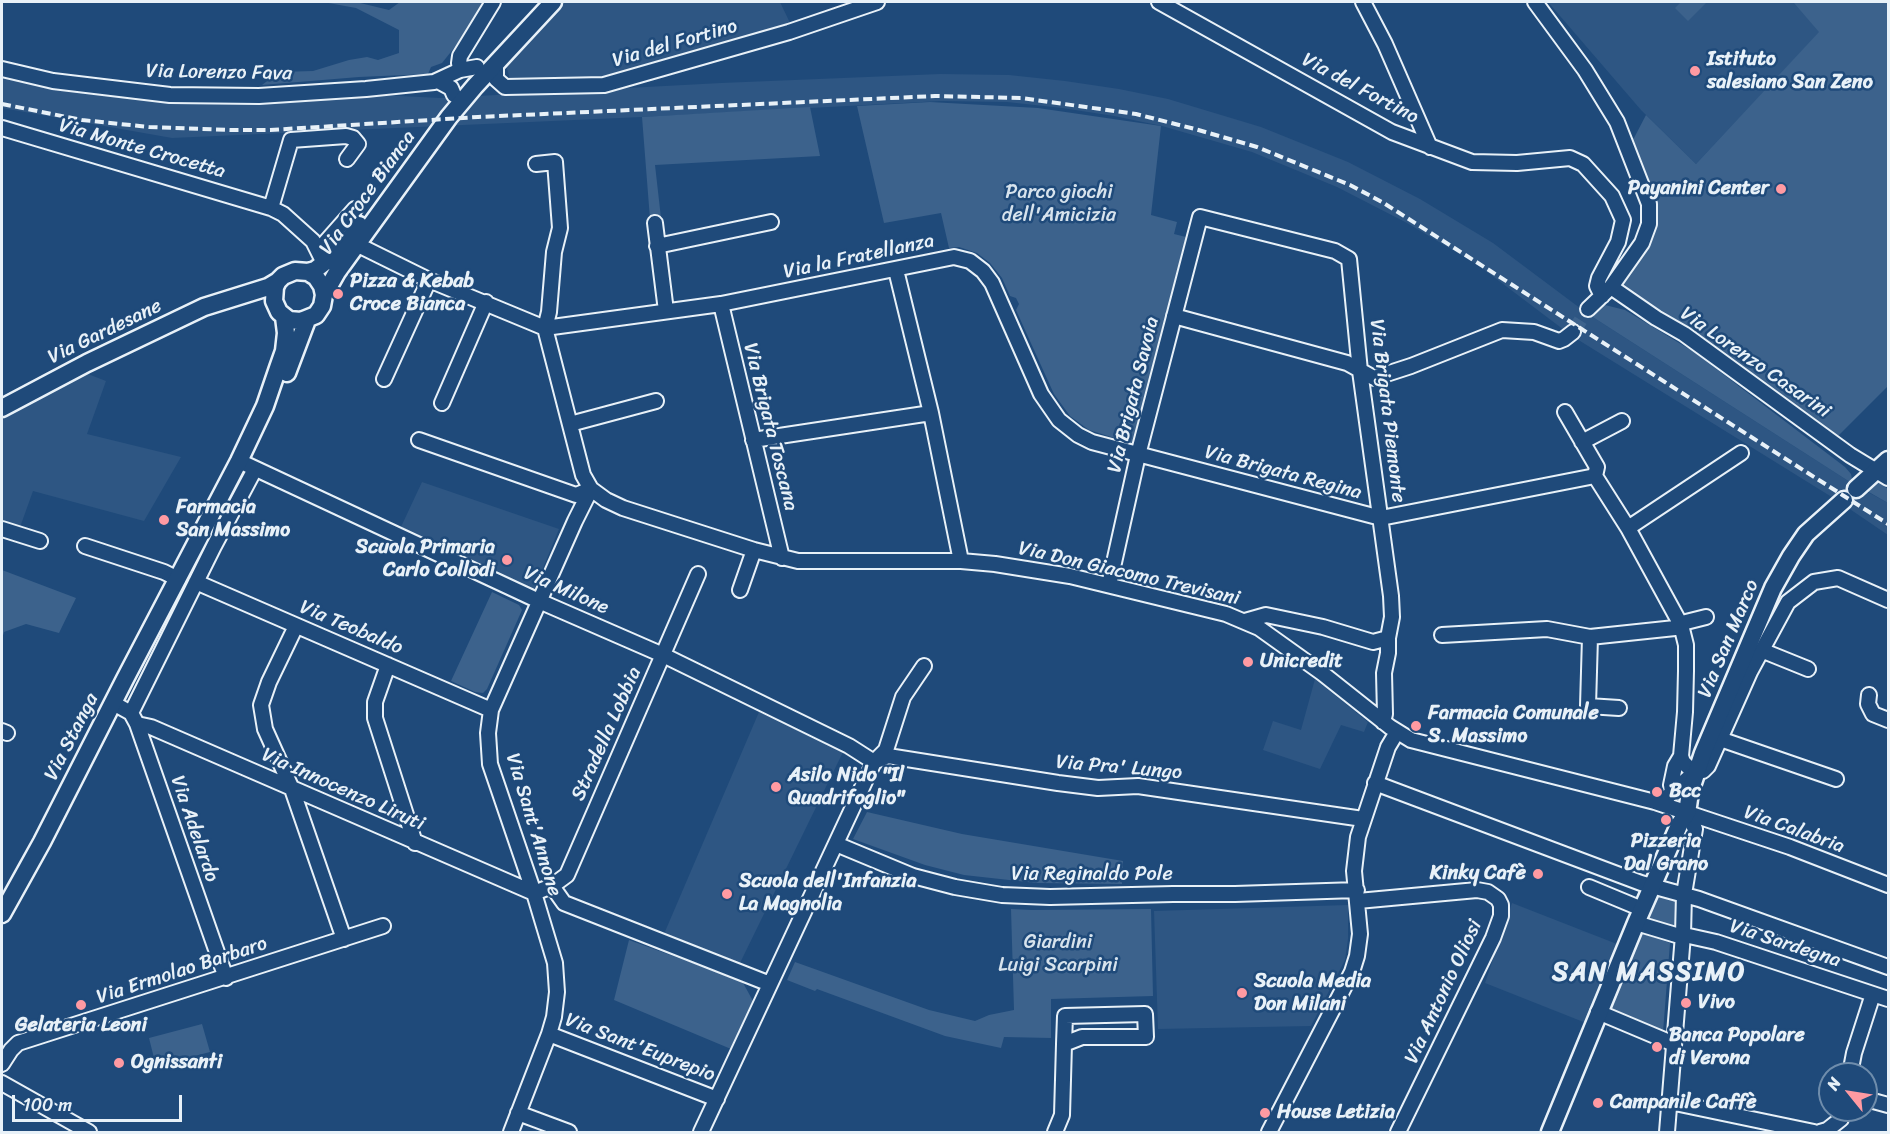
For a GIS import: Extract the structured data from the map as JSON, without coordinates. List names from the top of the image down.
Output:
{
  "streets": {
    "main road": [
      "Via Croce Bianca",
      "Via Gardesane",
      "Via San Marco",
      "Via Stanga"
    ],
    "street": [
      "Via del Fortino",
      "Via Lorenzo Fava",
      "Via Monte Crocetta",
      "Via la Fratellanza",
      "Via Lorenzo Casarini",
      "Via Brigata Savoia",
      "Via Brigata Piemonte",
      "Via Brigata Toscana",
      "Via Brigata Regina",
      "Via Don Giacomo Trevisani",
      "Via Milone",
      "Via Teobaldo",
      "Stradella Lobbia",
      "Via Pra' Lungo",
      "Via Innocenzo Liruti",
      "Via Sant'Annone",
      "Via Adelardo",
      "Via Calabria",
      "Via Reginaldo Pole",
      "Via Sardegna",
      "Via Ermolao Barbaro",
      "Via Antonio Oliosi",
      "Via Sant'Euprepio"
    ]
  },
  "crossings": [
    ["Via del Fortino", "Via Lorenzo Casarini"],
    ["Via Monte Crocetta", "Via Croce Bianca"],
    ["Via Croce Bianca", "Via Gardesane"],
    ["Via Croce Bianca", "Via Milone"],
    ["Via Croce Bianca", "Via Stanga"],
    ["Via la Fratellanza", "Via Brigata Savoia"],
    ["Via la Fratellanza", "Via Brigata Toscana"],
    ["Via la Fratellanza", "Via Brigata Regina"],
    ["Via Lorenzo Casarini", "Via San Marco"],
    ["Via Brigata Savoia", "Via Brigata Piemonte"],
    ["Via Brigata Savoia", "Via Brigata Regina"],
    ["Via Brigata Savoia", "Via Don Giacomo Trevisani"],
    ["Via Brigata Piemonte", "Via Brigata Regina"],
    ["Via Brigata Piemonte", "Via Don Giacomo Trevisani"],
    ["Via Brigata Toscana", "Via Don Giacomo Trevisani"],
    ["Via Don Giacomo Trevisani", "Via San Marco"],
    ["Via Don Giacomo Trevisani", "Via Sant'Annone"],
    ["Via Don Giacomo Trevisani", "Via Calabria"],
    ["Via Milone", "Stradella Lobbia"],
    ["Via Milone", "Via Stanga"],
    ["Via Milone", "Via Pra' Lungo"],
    ["Via Milone", "Via Sant'Annone"],
    ["Via Milone", "Via Sant'Euprepio"],
    ["Via Teobaldo", "Via Sant'Annone"],
    ["Via San Marco", "Via Calabria"],
    ["Via San Marco", "Via Sardegna"],
    ["Stradella Lobbia", "Via Innocenzo Liruti"],
    ["Stradella Lobbia", "Via Sant'Annone"],
    ["Via Pra' Lungo", "Via Sant'Euprepio"],
    ["Via Innocenzo Liruti", "Via Sant'Annone"],
    ["Via Innocenzo Liruti", "Via Adelardo"],
    ["Via Sant'Annone", "Via Sant'Euprepio"],
    ["Via Adelardo", "Via Ermolao Barbaro"],
    ["Via Reginaldo Pole", "Via Antonio Oliosi"],
    ["Via Reginaldo Pole", "Via Sant'Euprepio"]
  ],
  "districts": ["SAN MASSIMO"],
  "parks": ["Parco giochi dell'Amicizia", "Giardini Luigi Scarpini"],
  "places": [
    "Istituto salesiano San Zeno",
    "Payanini Center",
    "Pizza & Kebab Croce Bianca",
    "Farmacia San Massimo",
    "Scuola Primaria Carlo Collodi",
    "Unicredit",
    "Farmacia Comunale S. Massimo",
    "Asilo Nido \"Il Quadrifoglio\"",
    "Bcc",
    "Pizzeria Dal Grano",
    "Kinky Cafè",
    "Scuola dell'Infanzia La Magnolia",
    "Scuola Media Don Milani",
    "Vivo",
    "Gelateria Leoni",
    "Banca Popolare di Verona",
    "Ognissanti",
    "Campanile Caffè",
    "House Letizia"
  ],
  "scale_bar": "100 m",
  "north": "top left"
}
